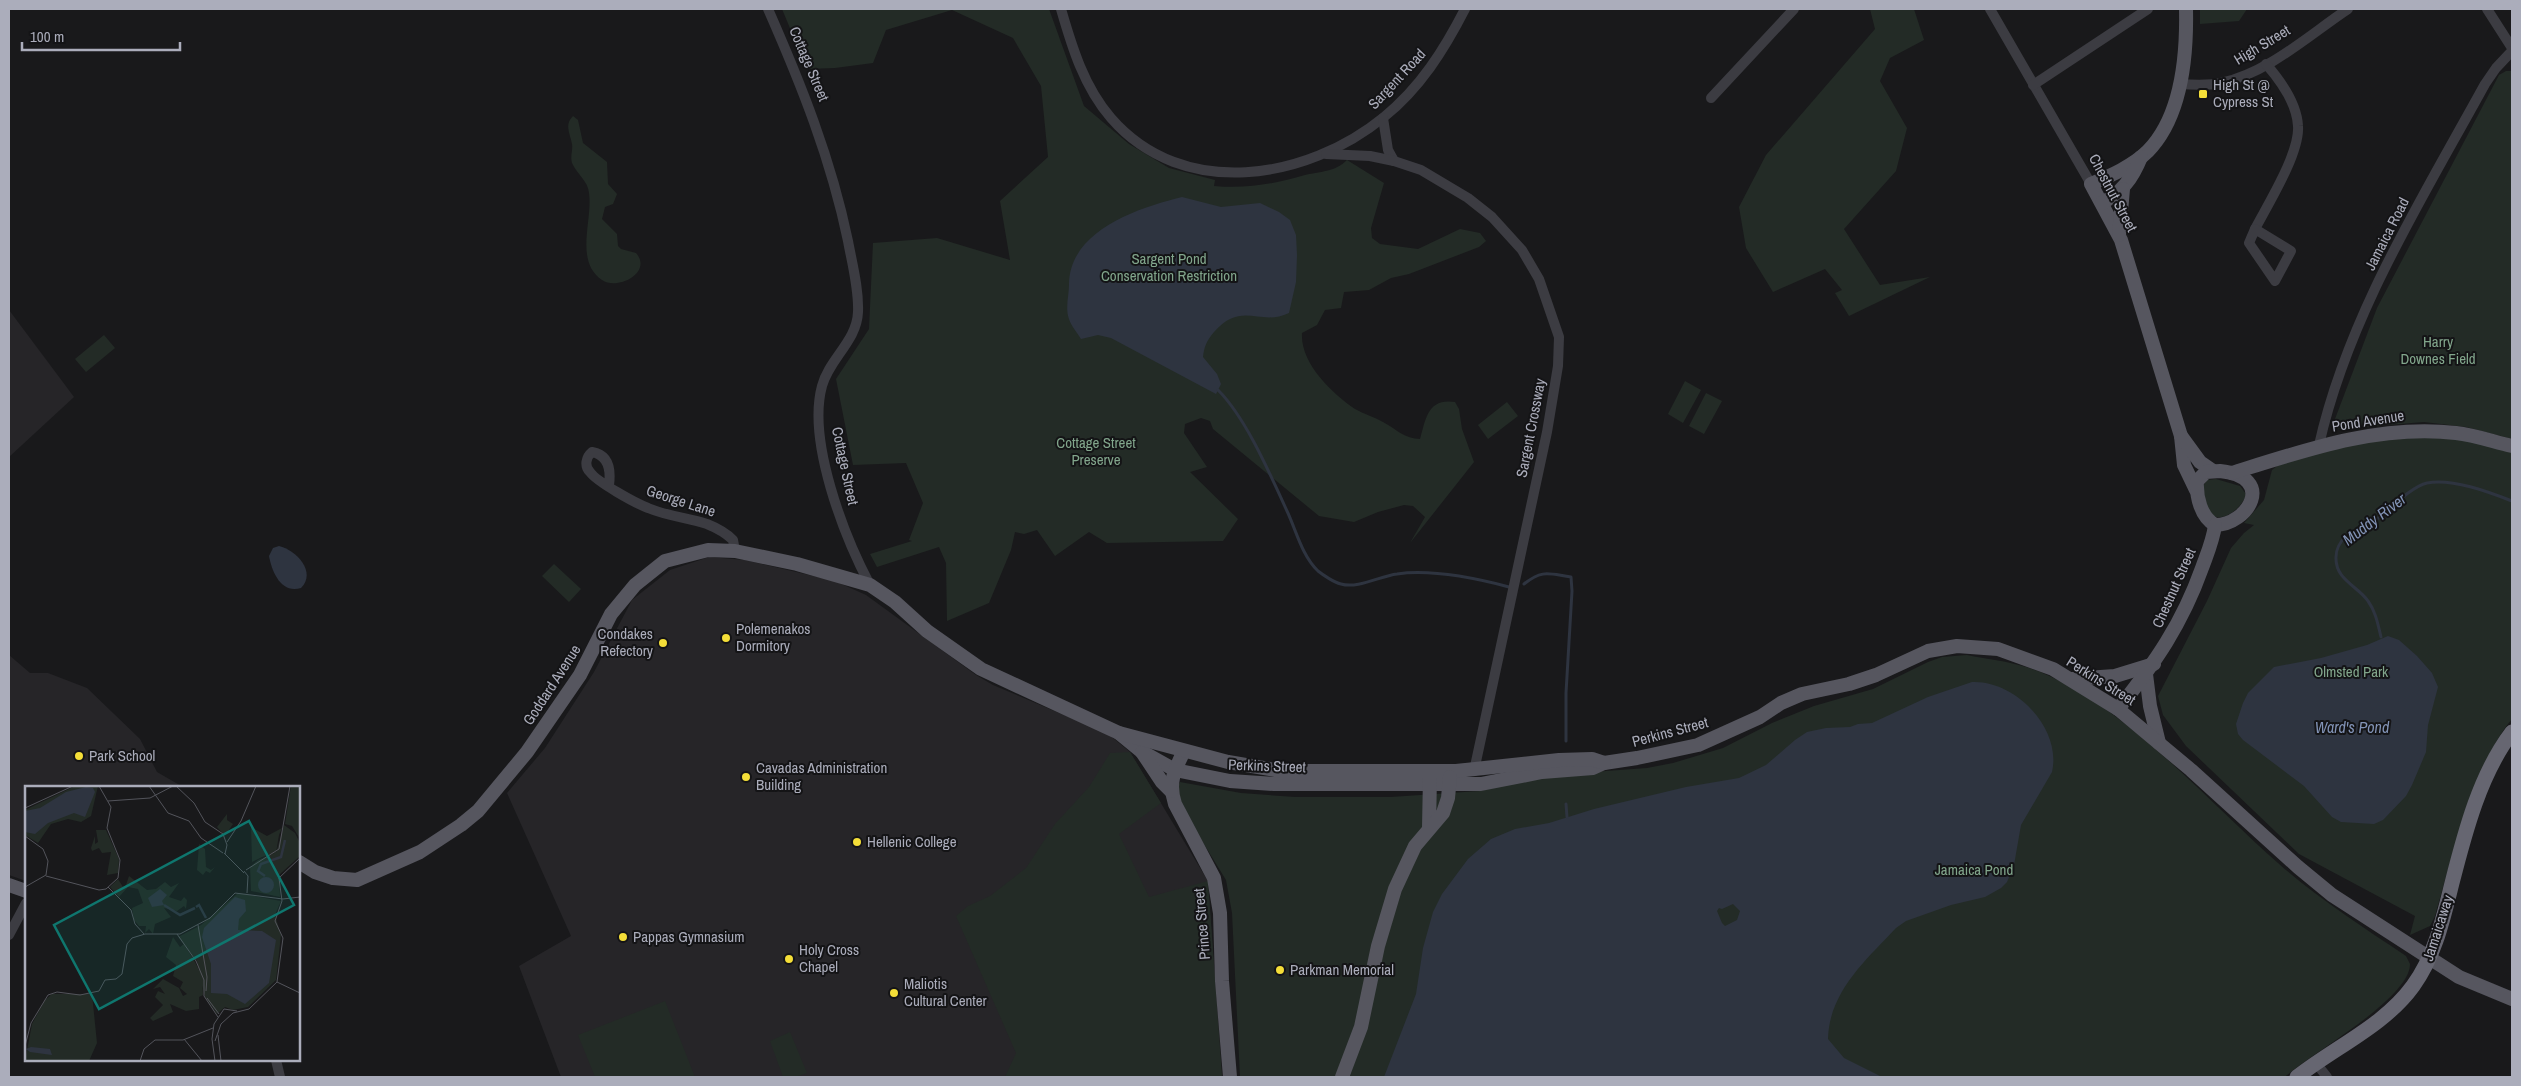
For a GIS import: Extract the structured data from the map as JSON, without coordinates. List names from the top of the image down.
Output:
{
  "streets": {
    "highway": ["Jamaicaway"],
    "main road": [
      "Cottage Street",
      "Chestnut Street",
      "Pond Avenue",
      "Perkins Street",
      "Goddard Avenue",
      "Prince Street"
    ],
    "street": [
      "High Street",
      "Sargent Road",
      "Jamaica Road",
      "Sargent Crossway",
      "George Lane"
    ]
  },
  "crossings": [
    ["Cottage Street", "Perkins Street"],
    ["Cottage Street", "Goddard Avenue"],
    ["Sargent Road", "Sargent Crossway"],
    ["Chestnut Street", "Pond Avenue"],
    ["Chestnut Street", "Perkins Street"],
    ["Jamaica Road", "Pond Avenue"],
    ["Sargent Crossway", "Perkins Street"],
    ["George Lane", "Goddard Avenue"],
    ["Perkins Street", "Prince Street"],
    ["Perkins Street", "Jamaicaway"]
  ],
  "water": ["Muddy River", "Ward's Pond"],
  "parks": [
    "Sargent Pond Conservation Restriction",
    "Harry Downes Field",
    "Cottage Street Preserve",
    "Olmsted Park",
    "Jamaica Pond"
  ],
  "places": {
    "transit": ["High St @ Cypress St"],
    "other": [
      "Polemenakos Dormitory",
      "Condakes Refectory",
      "Park School",
      "Cavadas Administration Building",
      "Hellenic College",
      "Pappas Gymnasium",
      "Holy Cross Chapel",
      "Parkman Memorial",
      "Maliotis Cultural Center"
    ]
  },
  "scale_bar": "100 m"
}
